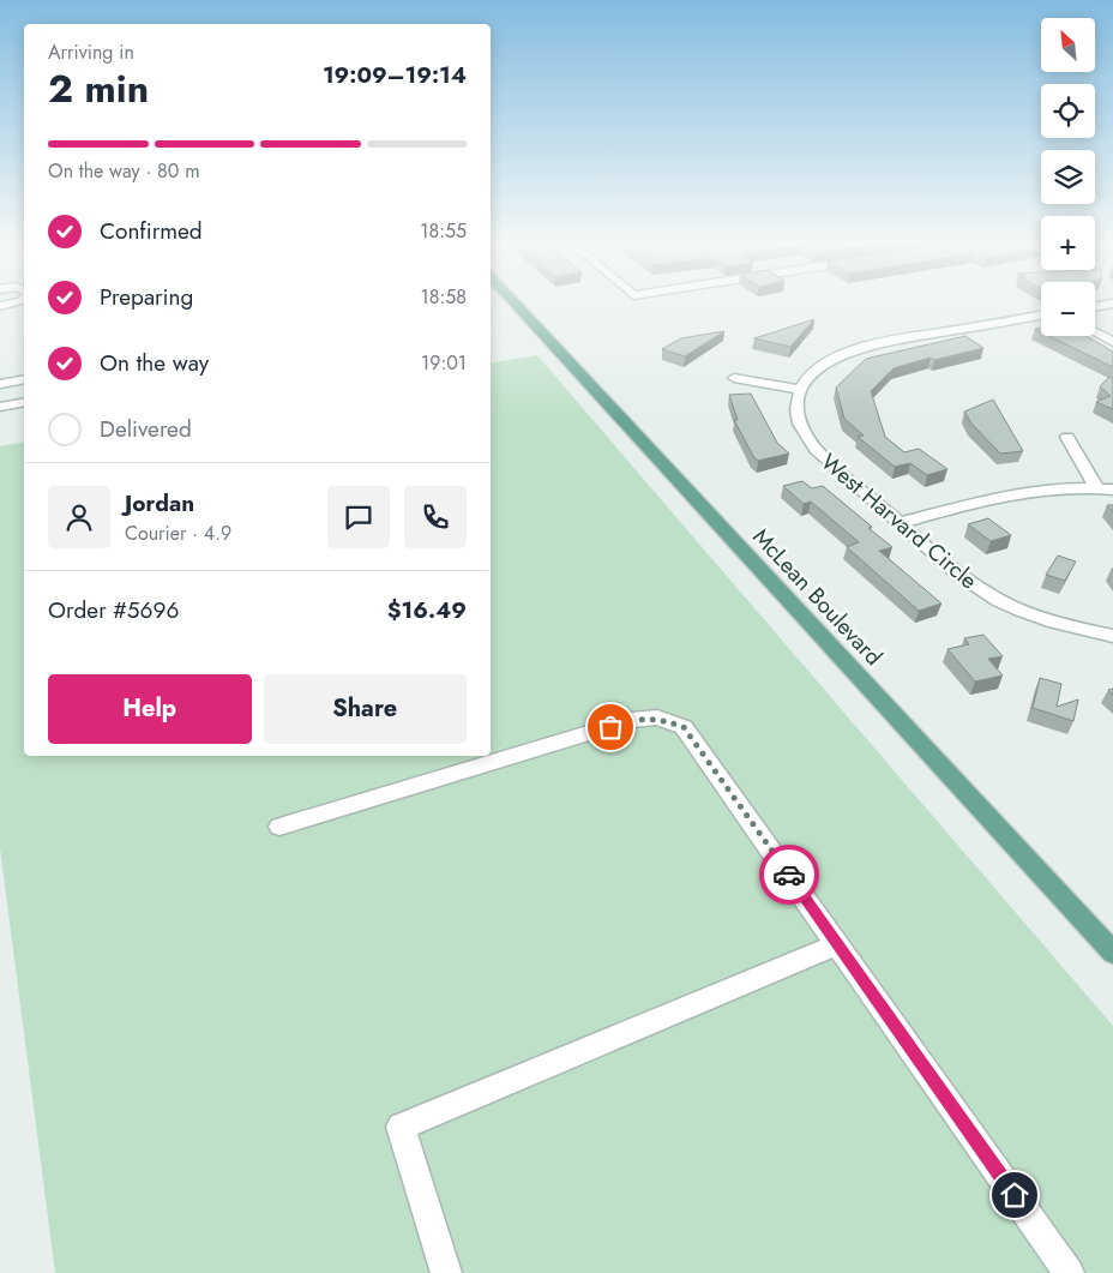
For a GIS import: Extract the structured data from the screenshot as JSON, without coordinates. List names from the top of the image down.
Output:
{
  "streets": {
    "main road": ["McLean Boulevard"],
    "street": ["West Harvard Circle"]
  },
  "north": "top left",
  "page": {
    "map_buttons": ["+", "−"],
    "heading": ["2 min", "Arriving in", "19:09–19:14"],
    "panel": [
      "Jordan",
      "Courier · 4.9",
      "Order #5696",
      "$16.49"
    ],
    "bar": "On the way · 80 m",
    "list": [
      ["Confirmed", "18:55"],
      ["Preparing", "18:58"],
      ["On the way", "19:01"],
      "Delivered"
    ],
    "buttons": ["Help", "Share"]
  }
}
